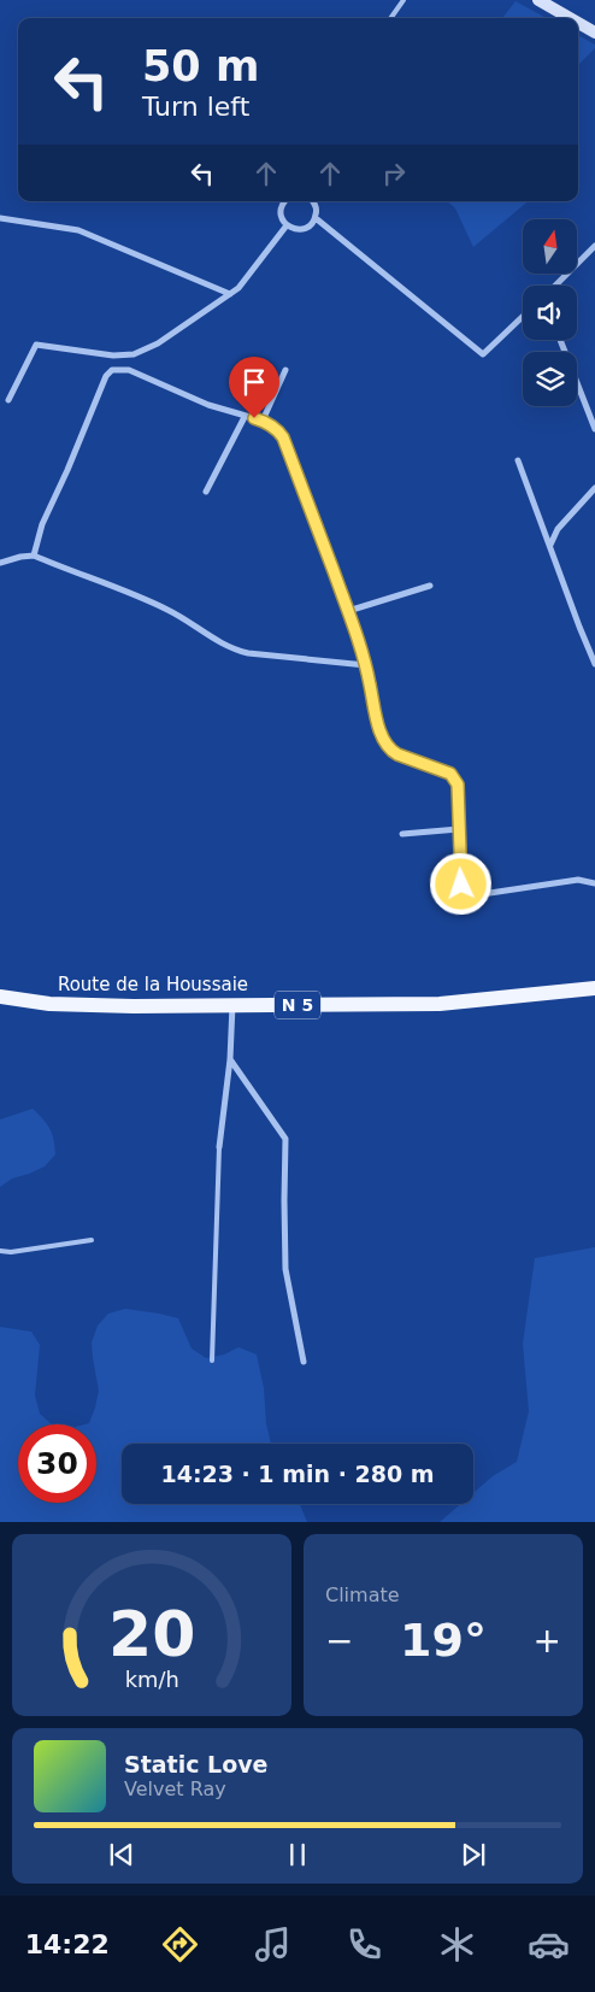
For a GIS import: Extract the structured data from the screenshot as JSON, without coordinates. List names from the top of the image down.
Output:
{
  "streets": {
    "main road": ["Route de la Houssaie", "N 5"]
  },
  "north": "top",
  "page": {
    "turn": ["50 m", "Turn left"],
    "limit": "30",
    "trip": "14:23 · 1 min · 280 m",
    "tile": "Climate",
    "heat": ["−", "19°", "+"],
    "song": ["Static Love", "Velvet Ray"],
    "tabs": "14:22",
    "gauge": ["20", "km/h"]
  }
}
